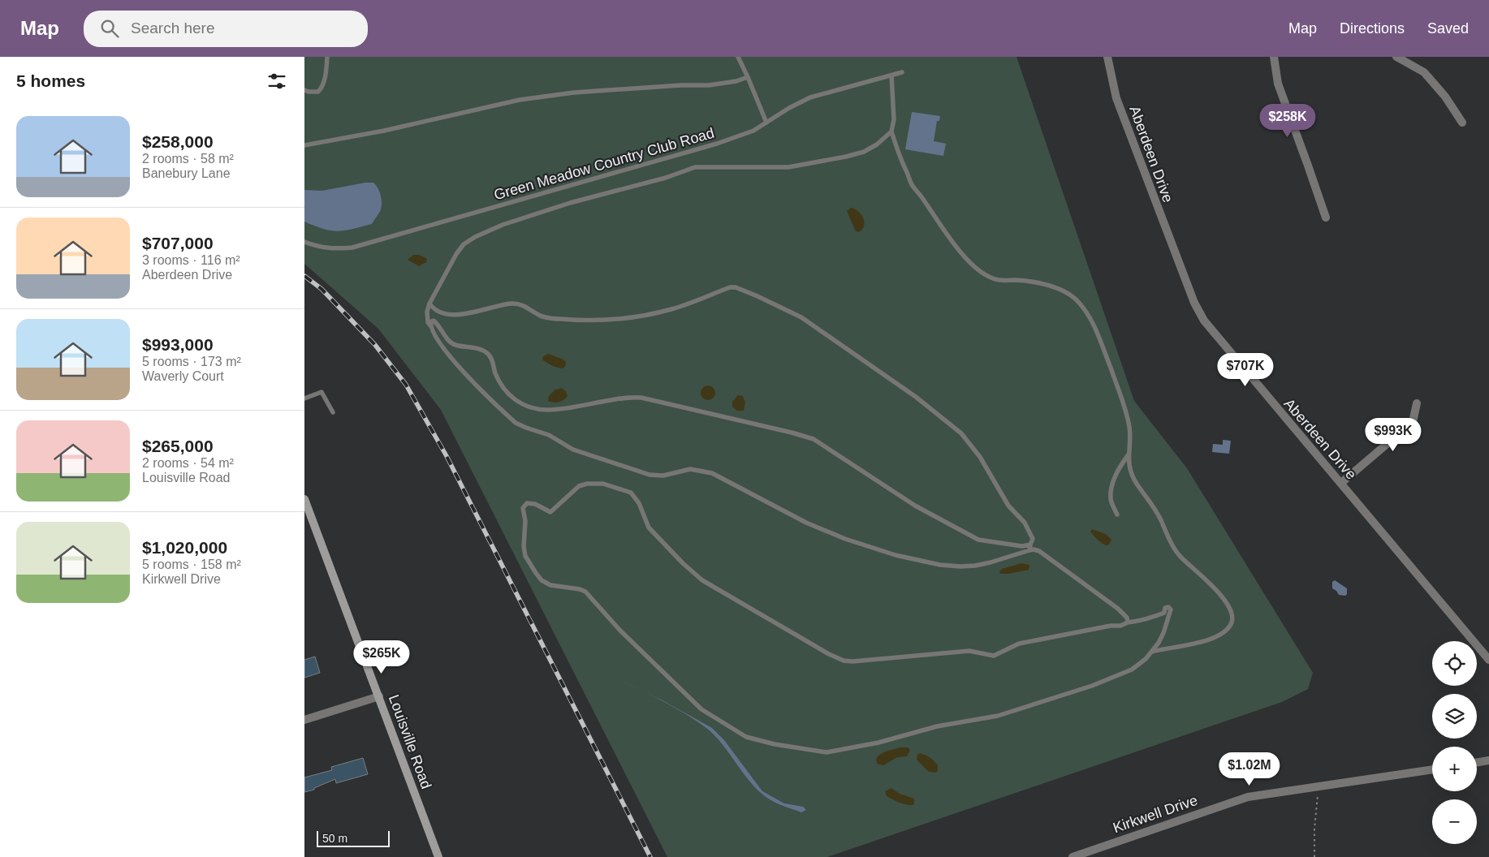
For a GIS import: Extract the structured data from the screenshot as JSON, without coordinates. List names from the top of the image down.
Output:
{
  "streets": {
    "main road": ["Louisville Road"],
    "street": ["Aberdeen Drive", "Kirkwell Drive"],
    "lane": ["Green Meadow Country Club Road"]
  },
  "scale_bar": "50 m",
  "page": {
    "header": "Map",
    "search": "Search here",
    "nav": ["Map", "Directions", "Saved"],
    "heading": "5 homes",
    "price": [
      "$258K",
      "$707K",
      "$993K",
      "$265K",
      "$1.02M"
    ],
    "list": [
      {
        "name": "$258,000",
        "note": "2 rooms · 58 m² · Banebury Lane"
      },
      {
        "name": "$707,000",
        "note": "3 rooms · 116 m² · Aberdeen Drive"
      },
      {
        "name": "$993,000",
        "note": "5 rooms · 173 m² · Waverly Court"
      },
      {
        "name": "$265,000",
        "note": "2 rooms · 54 m² · Louisville Road"
      },
      {
        "name": "$1,020,000",
        "note": "5 rooms · 158 m² · Kirkwell Drive"
      }
    ],
    "map_buttons": ["+", "−"],
    "scale": "50 m"
  }
}
